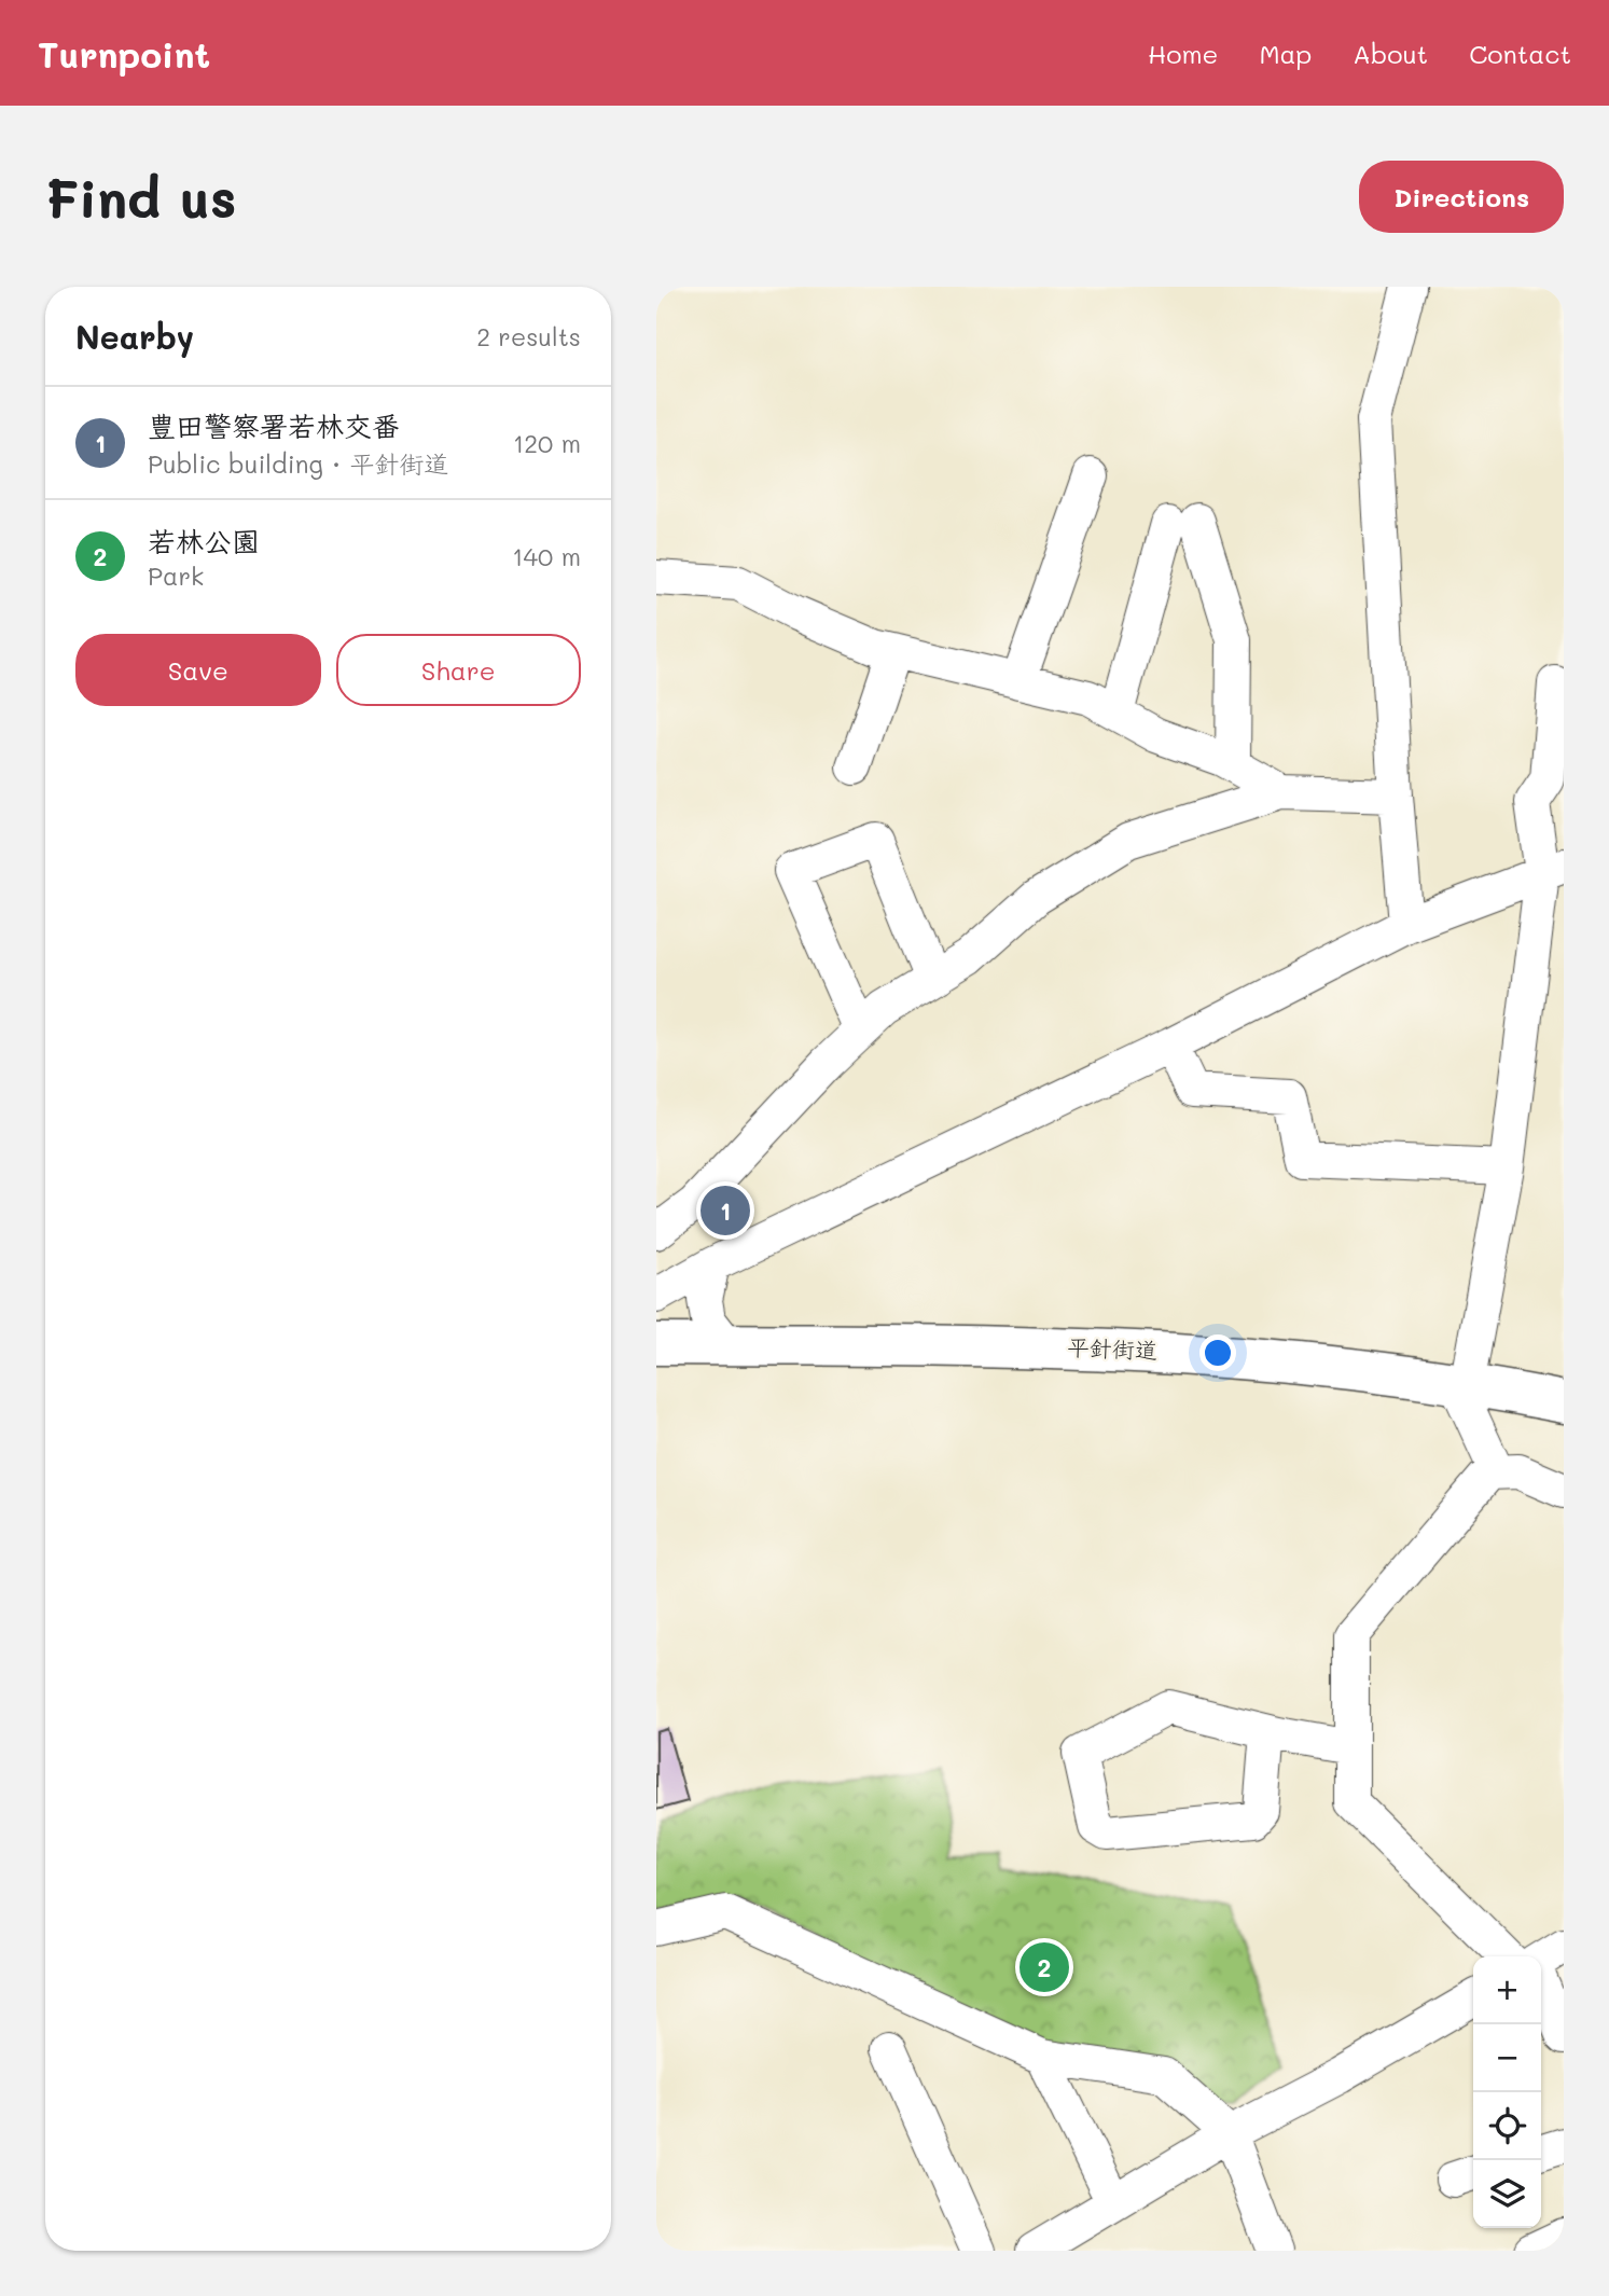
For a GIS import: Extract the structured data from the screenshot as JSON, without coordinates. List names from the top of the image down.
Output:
{
  "streets": {
    "street": ["平針街道"]
  },
  "page": {
    "header": "Turnpoint",
    "nav": [
      "Home",
      "Map",
      "About",
      "Contact"
    ],
    "buttons": [
      "Directions",
      ["Save", "Share"]
    ],
    "title": "Find us",
    "heading": ["Nearby", "2 results"],
    "list": [
      {
        "mark": "1",
        "name": "豊田警察署若林交番",
        "note": "Public building · 平針街道",
        "value": "120 m"
      },
      {
        "mark": "2",
        "name": "若林公園",
        "note": "Park",
        "value": "140 m"
      }
    ],
    "pins": ["1", "2"],
    "map_buttons": ["+", "−"]
  }
}
